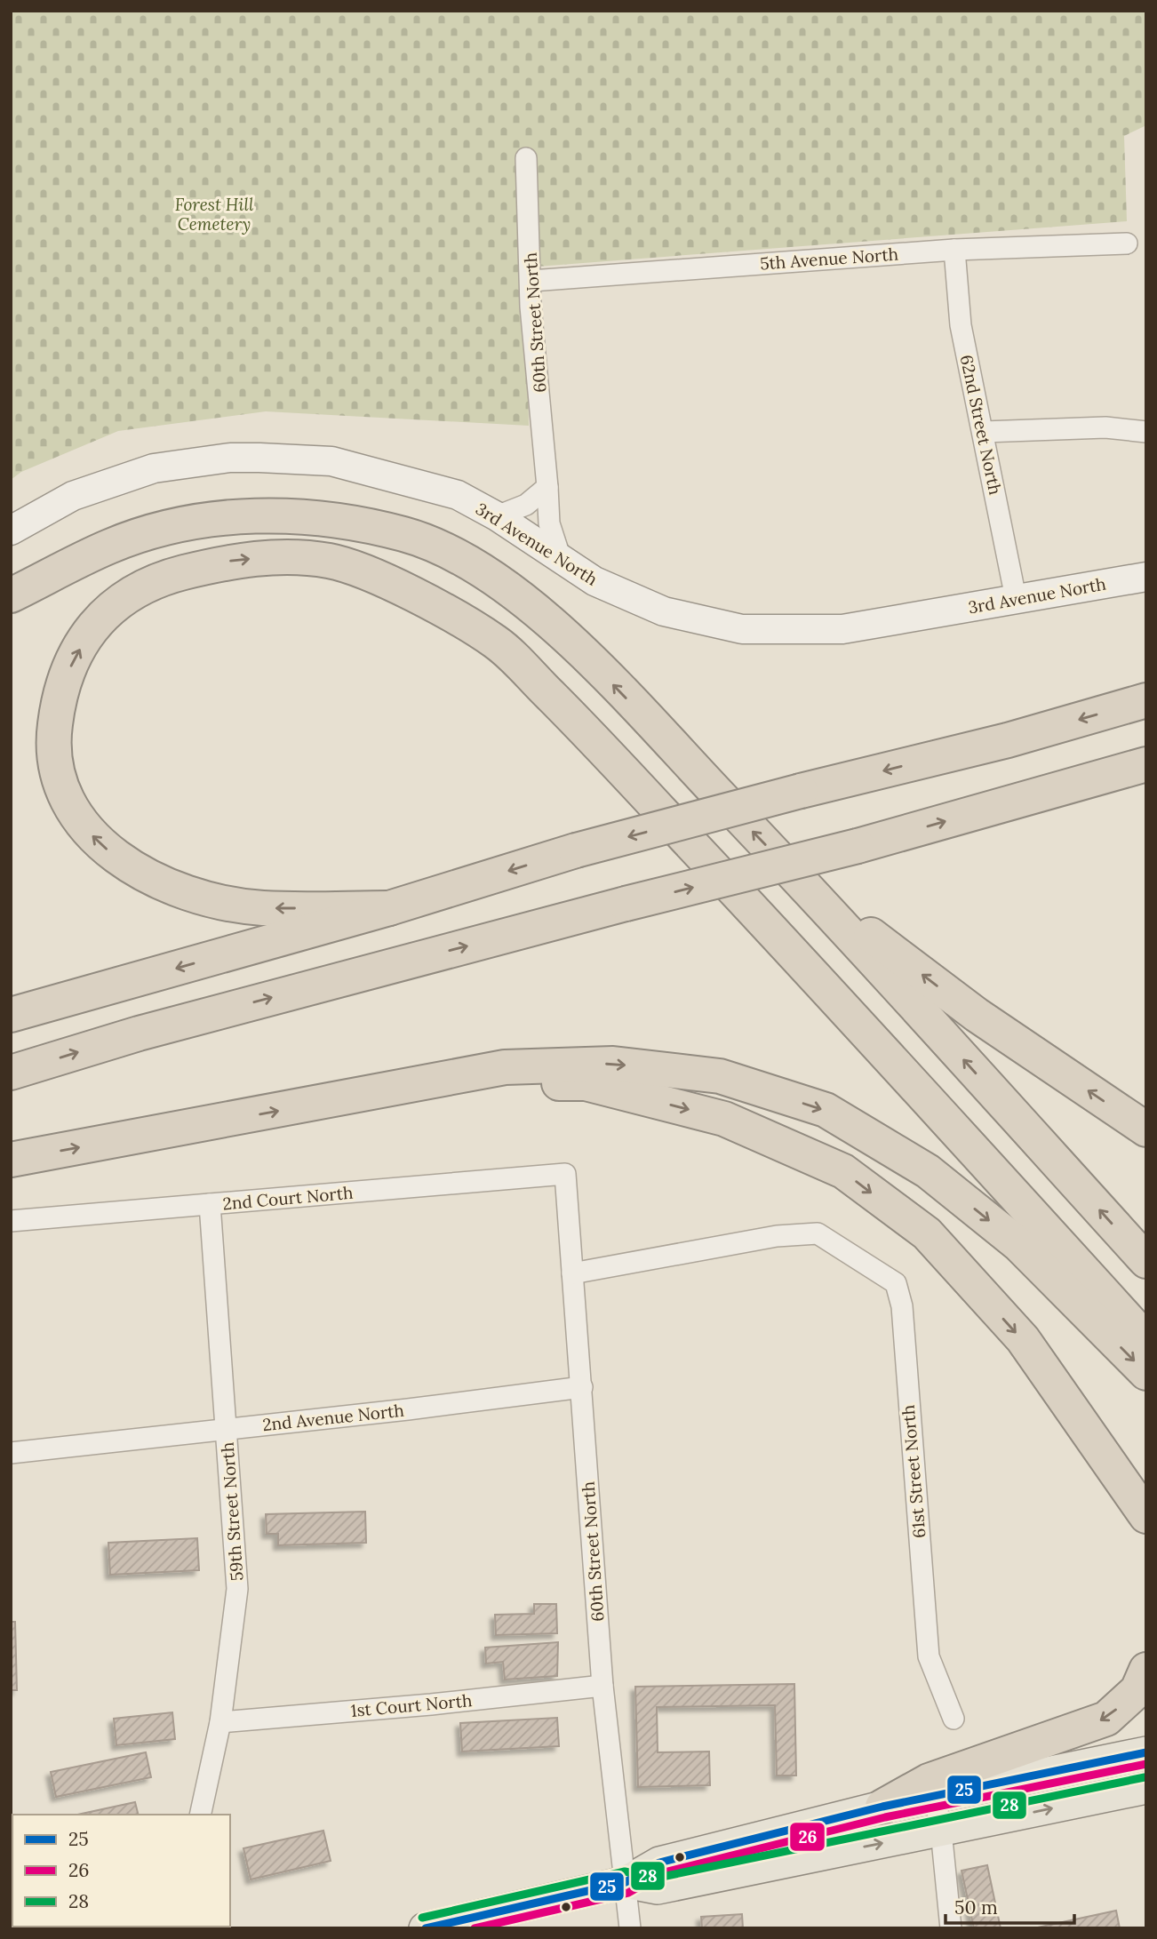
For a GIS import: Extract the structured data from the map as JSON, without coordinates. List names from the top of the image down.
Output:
{
  "streets": {
    "street": [
      "5th Avenue North",
      "60th Street North",
      "62nd Street North",
      "3rd Avenue North",
      "2nd Court North",
      "2nd Avenue North",
      "61st Street North",
      "59th Street North",
      "1st Court North"
    ]
  },
  "crossings": [
    ["5th Avenue North", "60th Street North"],
    ["5th Avenue North", "62nd Street North"],
    ["60th Street North", "3rd Avenue North"],
    ["60th Street North", "2nd Court North"],
    ["60th Street North", "2nd Avenue North"],
    ["60th Street North", "61st Street North"],
    ["60th Street North", "1st Court North"],
    ["62nd Street North", "3rd Avenue North"],
    ["2nd Court North", "59th Street North"],
    ["2nd Avenue North", "59th Street North"],
    ["59th Street North", "1st Court North"]
  ],
  "parks": ["Forest Hill Cemetery"],
  "lines": ["transit line 25", "transit line 26", "transit line 28"],
  "legend": ["25", "26", "28"],
  "scale_bar": "50 m"
}
